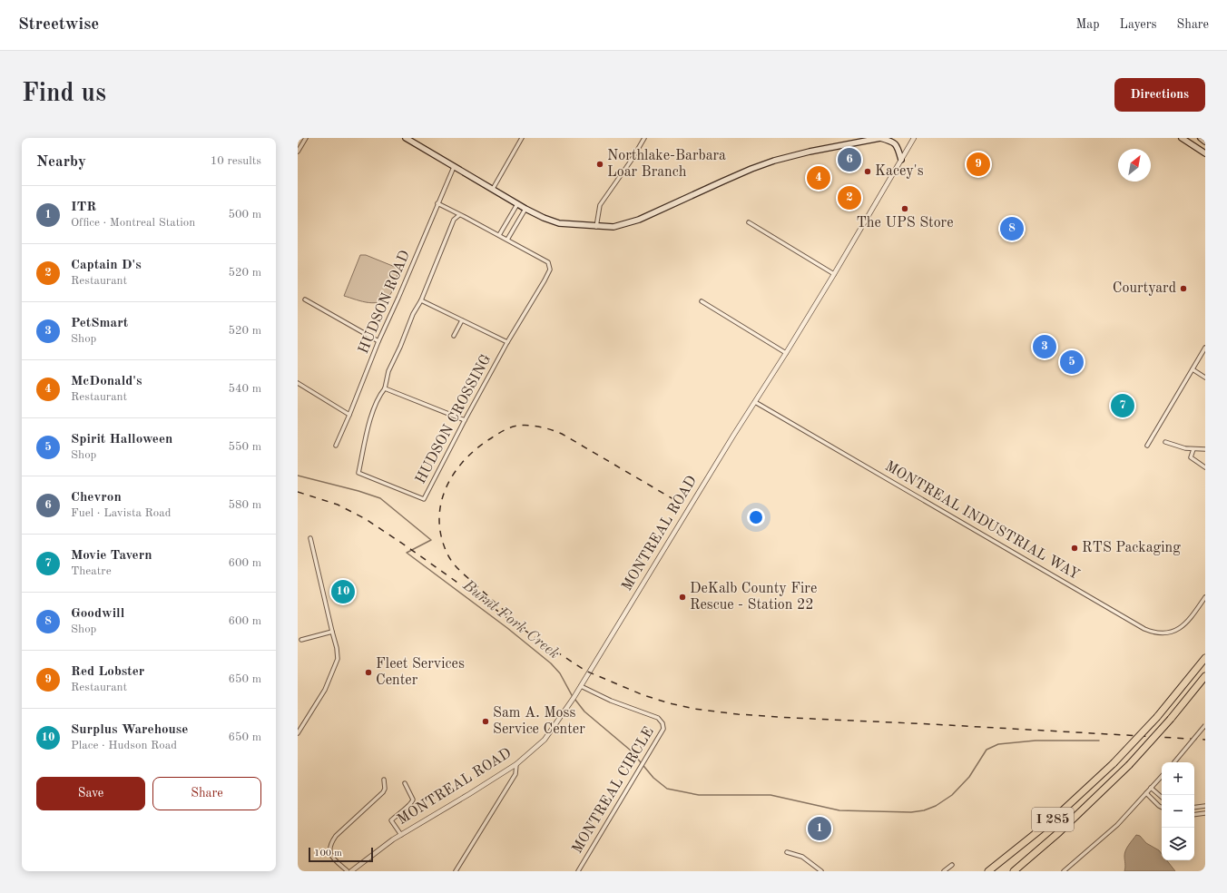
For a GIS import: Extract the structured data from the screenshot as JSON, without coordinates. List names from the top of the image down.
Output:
{
  "streets": {
    "highway": ["I 285"],
    "street": [
      "HUDSON ROAD",
      "HUDSON CROSSING",
      "MONTREAL INDUSTRIAL WAY",
      "MONTREAL ROAD",
      "MONTREAL CIRCLE"
    ]
  },
  "crossings": [
    ["HUDSON ROAD", "HUDSON CROSSING"],
    ["MONTREAL INDUSTRIAL WAY", "MONTREAL ROAD"],
    ["MONTREAL ROAD", "MONTREAL CIRCLE"]
  ],
  "water": ["Burnt Fork Creek"],
  "places": [
    "Northlake-Barbara Loar Branch",
    "Kacey's",
    "The UPS Store",
    "Courtyard",
    "RTS Packaging",
    "DeKalb County Fire Rescue - Station 22",
    "Fleet Services Center",
    "Sam A. Moss Service Center"
  ],
  "scale_bar": "100 m",
  "north": "top right",
  "page": {
    "header": "Streetwise",
    "nav": ["Map", "Layers", "Share"],
    "buttons": [
      "Directions",
      ["Save", "Share"]
    ],
    "title": "Find us",
    "heading": ["Nearby", "10 results"],
    "pins": [
      "6",
      "9",
      "4",
      "2",
      "8",
      "3",
      "5",
      "7",
      "10",
      "1"
    ],
    "list": [
      {
        "mark": "1",
        "name": "ITR",
        "note": "Office · Montreal Station",
        "value": "500 m"
      },
      {
        "mark": "2",
        "name": "Captain D's",
        "note": "Restaurant",
        "value": "520 m"
      },
      {
        "mark": "3",
        "name": "PetSmart",
        "note": "Shop",
        "value": "520 m"
      },
      {
        "mark": "4",
        "name": "McDonald's",
        "note": "Restaurant",
        "value": "540 m"
      },
      {
        "mark": "5",
        "name": "Spirit Halloween",
        "note": "Shop",
        "value": "550 m"
      },
      {
        "mark": "6",
        "name": "Chevron",
        "note": "Fuel · Lavista Road",
        "value": "580 m"
      },
      {
        "mark": "7",
        "name": "Movie Tavern",
        "note": "Theatre",
        "value": "600 m"
      },
      {
        "mark": "8",
        "name": "Goodwill",
        "note": "Shop",
        "value": "600 m"
      },
      {
        "mark": "9",
        "name": "Red Lobster",
        "note": "Restaurant",
        "value": "650 m"
      },
      {
        "mark": "10",
        "name": "Surplus Warehouse",
        "note": "Place · Hudson Road",
        "value": "650 m"
      }
    ],
    "map_buttons": ["+", "−"],
    "scale": "100 m"
  }
}
